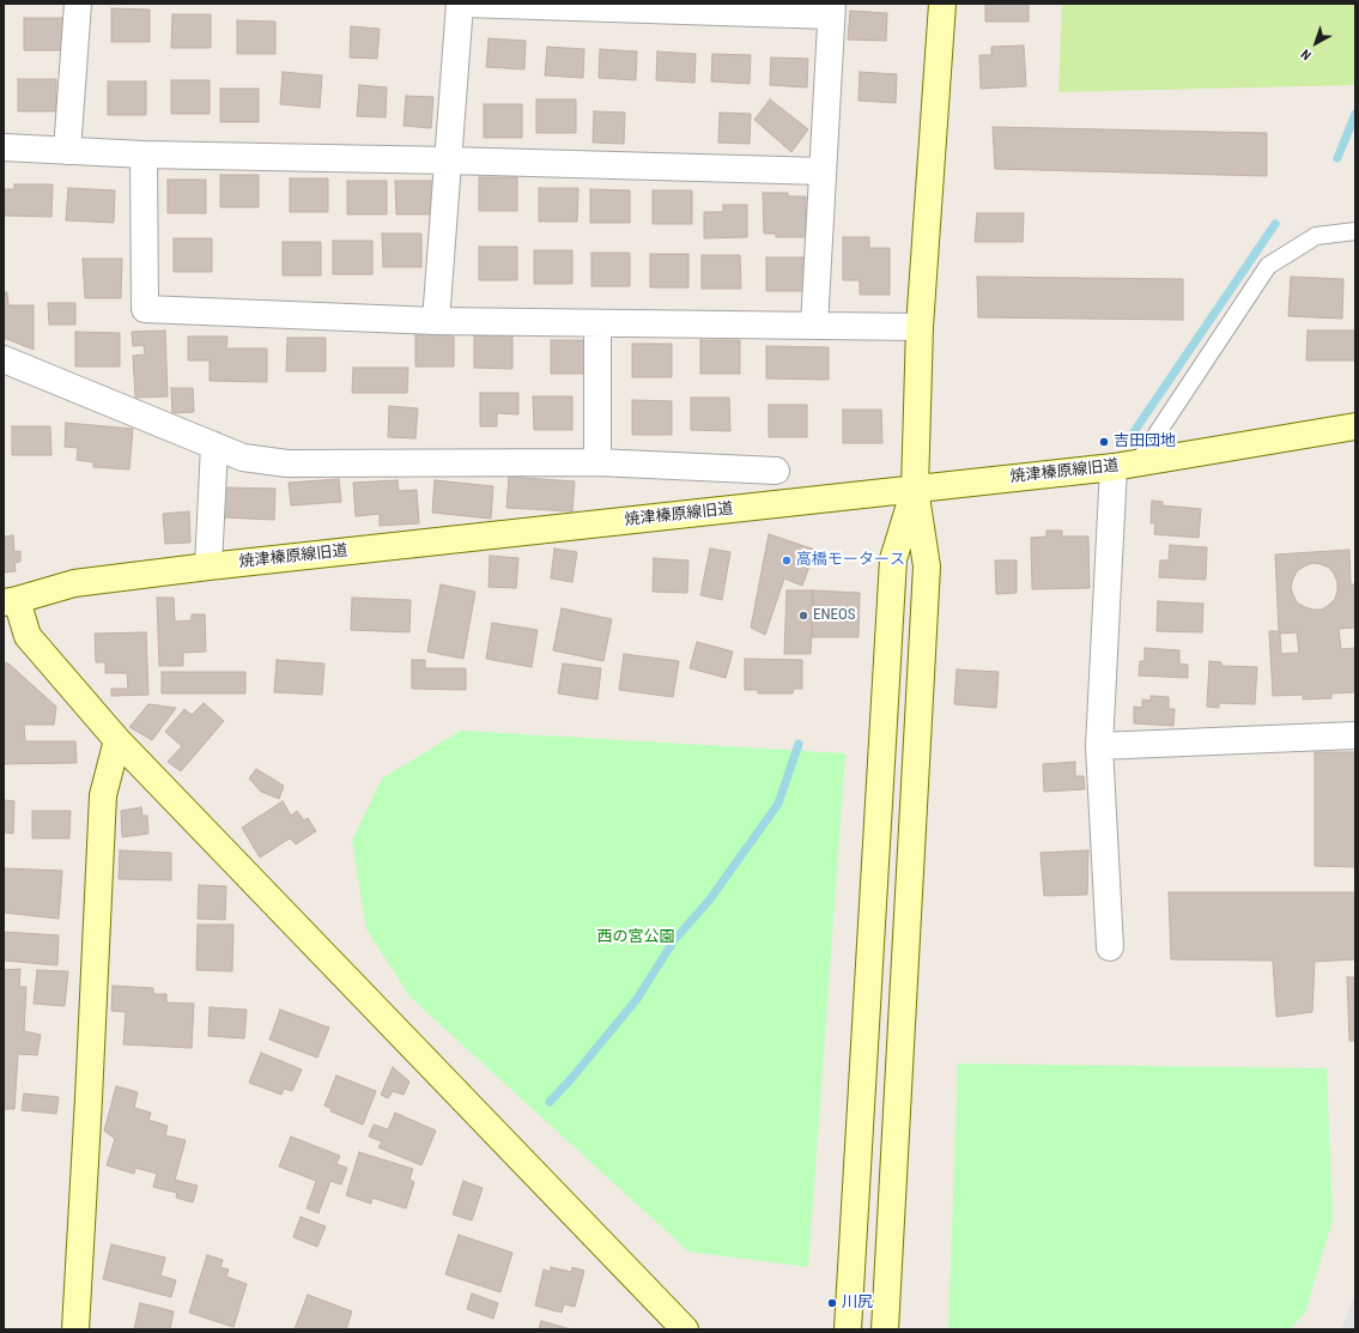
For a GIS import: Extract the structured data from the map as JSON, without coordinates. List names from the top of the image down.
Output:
{
  "streets": {
    "street": ["焼津榛原線旧道"]
  },
  "parks": ["西の宮公園"],
  "places": [
    "吉田団地",
    "高橋モータース",
    "ENEOS",
    "川尻"
  ],
  "north": "bottom left"
}
